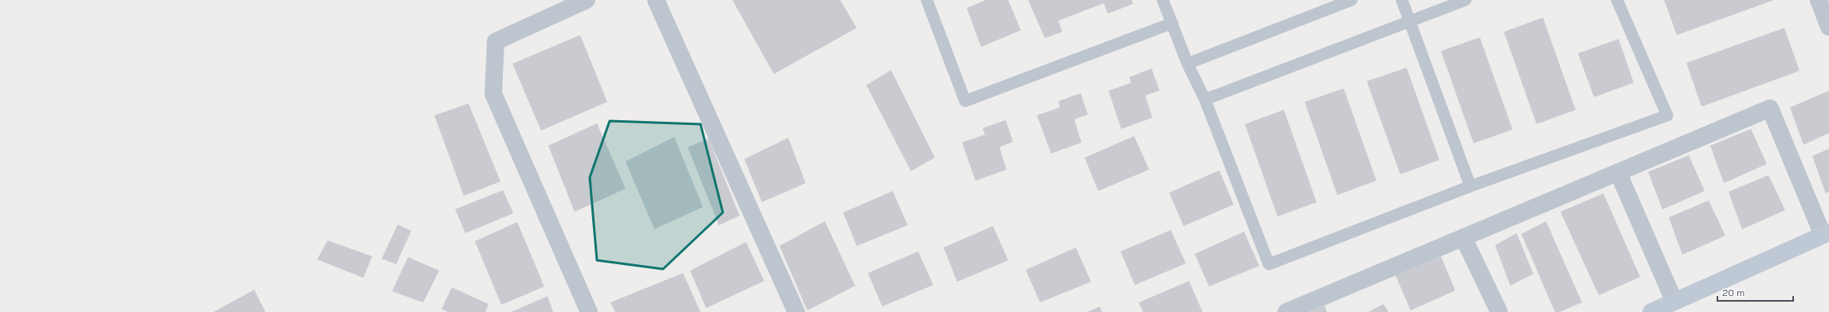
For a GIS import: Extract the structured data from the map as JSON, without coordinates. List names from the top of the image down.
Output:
{
  "scale_bar": "20 m"
}
